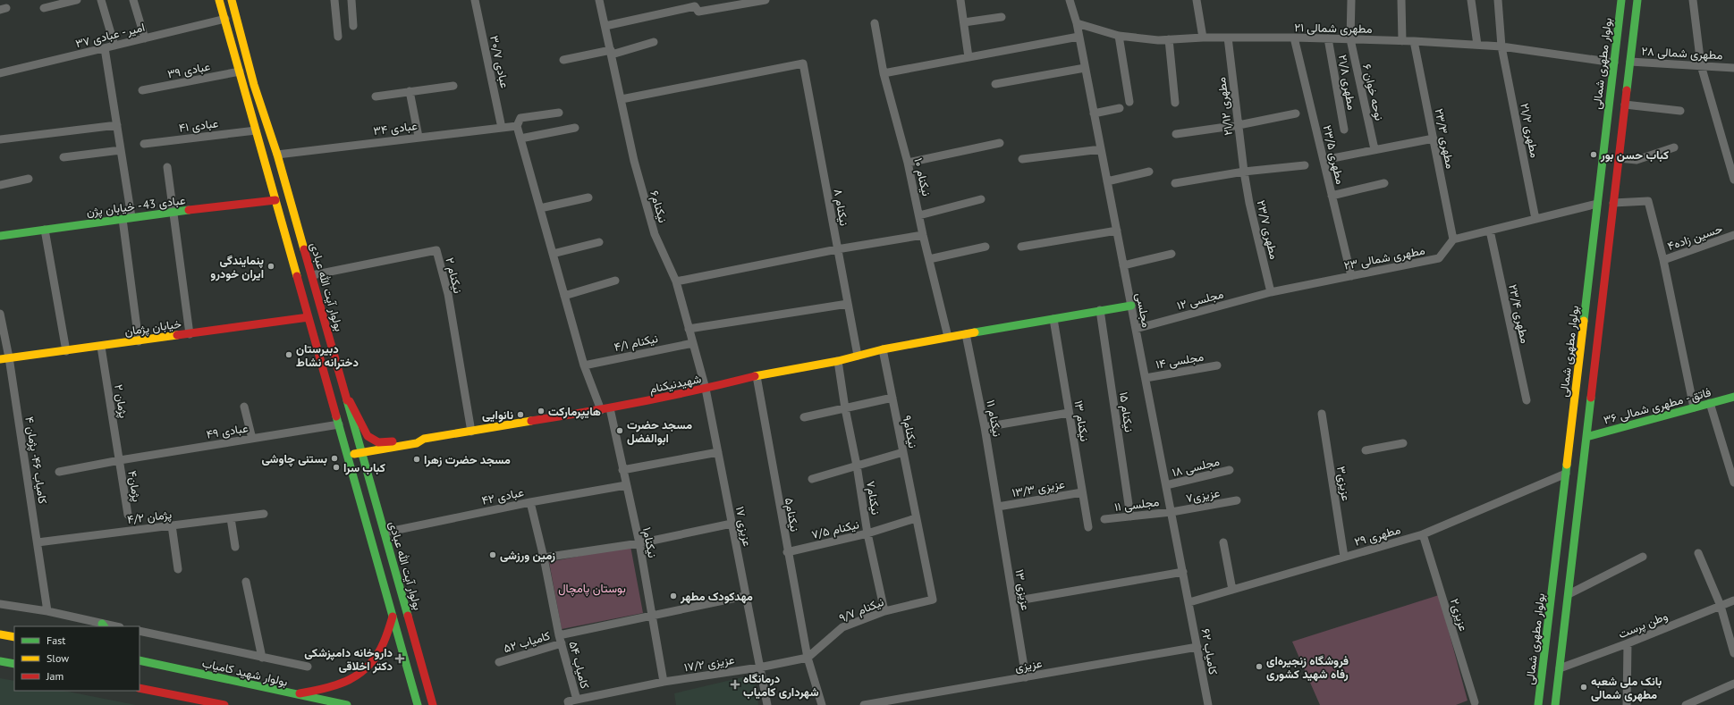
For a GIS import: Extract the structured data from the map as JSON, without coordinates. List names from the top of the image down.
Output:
{
  "streets": {
    "main road": [
      "بولوار مطهری شمالی",
      "عبادی 43 - خیابان پژن",
      "بولوار آیت الله عبادی",
      "خیابان پژمان",
      "شهیدنیکنام",
      "فاتق - مطهری شمالی ۳۶",
      "بولوار شهید کامیاب"
    ],
    "street": [
      "مطهری شمالی ۲۱",
      "امیر - عبادی ۳۷",
      "مطهری شمالی ۲۸",
      "عبادی ۳۰/۷",
      "عبادی ۳۹",
      "مطهری ۲۱/۸",
      "نوحه خوان ۶",
      "مطهری ۲۱/۱۲",
      "عبادی ۴۱",
      "عبادی ۳۴",
      "مطهری ۲۱/۲",
      "مطهری ۲۳/۳",
      "مطهری ۲۳/۵",
      "نیکنام ۱۰",
      "نیکنام۶",
      "نیکنام ۸",
      "مطهری ۲۳/۷",
      "حسین زاده۴",
      "مطهری شمالی ۲۳",
      "نیکنام ۲",
      "مجلسی ۱۲",
      "مجلسی",
      "مطهری ۲۳/۴",
      "نیکنام ۴/۱",
      "مجلسی ۱۴",
      "پژمان ۲",
      "نیکنام ۱۵",
      "نیکنام ۱۱",
      "نیکنام ۱۳",
      "عبادی ۴۹",
      "نیکنام۹",
      "کامیاب ۴۶- پژمان ۴",
      "مجلسی ۱۸",
      "عزیزی۳",
      "پژمان۴",
      "عزیزی ۱۳/۳",
      "عزیزی۷",
      "عبادی ۴۲",
      "نیکنام۷",
      "مجلسی ۱۱",
      "نیکنام۵",
      "پژمان ۴/۲",
      "عزیزی ۱۷",
      "نیکنام ۷/۵",
      "مطهری ۲۹",
      "نیکنام۱",
      "عزیزی ۱۳",
      "نیکنام ۹/۷",
      "عزیزی۲",
      "وطن پرست",
      "کامیاب ۵۲",
      "کامیاب ۶۲",
      "عزیزی ۱۷/۲",
      "کامیاب ۵۴",
      "عزیزی"
    ]
  },
  "crossings": [
    ["مطهری شمالی ۲۱", "بولوار مطهری شمالی"],
    ["مطهری شمالی ۲۱", "مطهری ۲۱/۸"],
    ["مطهری شمالی ۲۱", "نوحه خوان ۶"],
    ["مطهری شمالی ۲۱", "مطهری ۲۱/۱۲"],
    ["مطهری شمالی ۲۱", "مطهری ۲۱/۲"],
    ["مطهری شمالی ۲۱", "مطهری ۲۳/۳"],
    ["مطهری شمالی ۲۱", "مطهری ۲۳/۵"],
    ["مطهری شمالی ۲۱", "مجلسی"],
    ["عبادی ۳۰/۷", "عبادی ۳۴"],
    ["بولوار مطهری شمالی", "مطهری ۲۹"],
    ["مطهری ۲۱/۱۲", "مطهری ۲۳/۷"],
    ["عبادی ۳۴", "بولوار آیت الله عبادی"],
    ["عبادی ۳۴", "نیکنام۱"],
    ["مطهری ۲۳/۳", "مطهری شمالی ۲۳"],
    ["مطهری ۲۳/۵", "مطهری شمالی ۲۳"],
    ["نیکنام ۱۰", "شهیدنیکنام"],
    ["نیکنام۶", "نیکنام ۸"],
    ["نیکنام۶", "نیکنام ۴/۱"],
    ["نیکنام۶", "شهیدنیکنام"],
    ["نیکنام۶", "عزیزی ۱۷"],
    ["نیکنام ۸", "شهیدنیکنام"],
    ["مطهری ۲۳/۷", "مطهری شمالی ۲۳"],
    ["مطهری ۲۳/۷", "مجلسی ۱۲"],
    ["مطهری شمالی ۲۳", "مجلسی ۱۲"],
    ["نیکنام ۲", "بولوار آیت الله عبادی"],
    ["نیکنام ۲", "شهیدنیکنام"],
    ["بولوار آیت الله عبادی", "عبادی ۴۲"],
    ["مجلسی ۱۲", "مجلسی"],
    ["مجلسی", "مجلسی ۱۴"],
    ["مجلسی", "شهیدنیکنام"],
    ["مجلسی", "مجلسی ۱۸"],
    ["مجلسی", "عزیزی۷"],
    ["مجلسی", "مجلسی ۱۱"],
    ["مجلسی", "مطهری ۲۹"],
    ["مجلسی", "کامیاب ۶۲"],
    ["خیابان پژمان", "پژمان ۲"],
    ["خیابان پژمان", "کامیاب ۴۶- پژمان ۴"],
    ["نیکنام ۴/۱", "نیکنام۱"],
    ["شهیدنیکنام", "نیکنام ۱۵"],
    ["شهیدنیکنام", "نیکنام ۱۱"],
    ["شهیدنیکنام", "نیکنام ۱۳"],
    ["شهیدنیکنام", "نیکنام۹"],
    ["شهیدنیکنام", "نیکنام۷"],
    ["شهیدنیکنام", "نیکنام۵"],
    ["شهیدنیکنام", "عزیزی ۱۷"],
    ["شهیدنیکنام", "نیکنام۱"],
    ["پژمان ۲", "عبادی ۴۹"],
    ["پژمان ۲", "پژمان۴"],
    ["نیکنام ۱۵", "مجلسی ۱۱"],
    ["نیکنام ۱۱", "عزیزی ۱۳/۳"],
    ["نیکنام ۱۱", "عزیزی ۱۳"],
    ["نیکنام ۱۳", "عزیزی ۱۳/۳"],
    ["عبادی ۴۹", "پژمان۴"],
    ["نیکنام۹", "نیکنام ۹/۷"],
    ["کامیاب ۴۶- پژمان ۴", "پژمان ۴/۲"],
    ["عزیزی۳", "مطهری ۲۹"],
    ["عزیزی ۱۳/۳", "عزیزی ۱۳"],
    ["عزیزی۷", "مجلسی ۱۱"],
    ["عبادی ۴۲", "نیکنام۱"],
    ["عبادی ۴۲", "کامیاب ۵۴"],
    ["نیکنام۷", "نیکنام ۷/۵"],
    ["نیکنام۷", "نیکنام ۹/۷"],
    ["نیکنام۵", "نیکنام ۷/۵"],
    ["نیکنام۵", "نیکنام ۹/۷"],
    ["عزیزی ۱۷", "کامیاب ۵۲"],
    ["عزیزی ۱۷", "عزیزی ۱۷/۲"],
    ["مطهری ۲۹", "عزیزی۲"],
    ["مطهری ۲۹", "کامیاب ۶۲"],
    ["نیکنام۱", "کامیاب ۵۲"],
    ["نیکنام۱", "عزیزی ۱۷/۲"],
    ["عزیزی ۱۳", "عزیزی"],
    ["کامیاب ۵۲", "کامیاب ۵۴"],
    ["کامیاب ۶۲", "عزیزی"],
    ["عزیزی ۱۷/۲", "کامیاب ۵۴"]
  ],
  "parks": ["بوستان پامچال"],
  "places": {
    "other": [
      "كباب حسن بور",
      "پنمایندگی ایران خودرو",
      "دبیرستان دخترانه نشاط",
      "هایپرمارکت",
      "نانوایی",
      "مسجد حضرت ابوالفضل",
      "بستنی چاوشی",
      "مسجد حضرت زهرا",
      "کباب سرا",
      "زمین ورزشی",
      "مهدکودک مطهر",
      "فروشگاه زنجیره‌ای رفاه شهید کشوری",
      "بانک ملی شعبه مطهری شمالی"
    ],
    "health": ["داروخانه دامپزشکی دکتر اخلاقی", "درمانگاه شهرداری کامیاب"]
  },
  "legend": ["Fast", "Slow", "Jam"]
}
